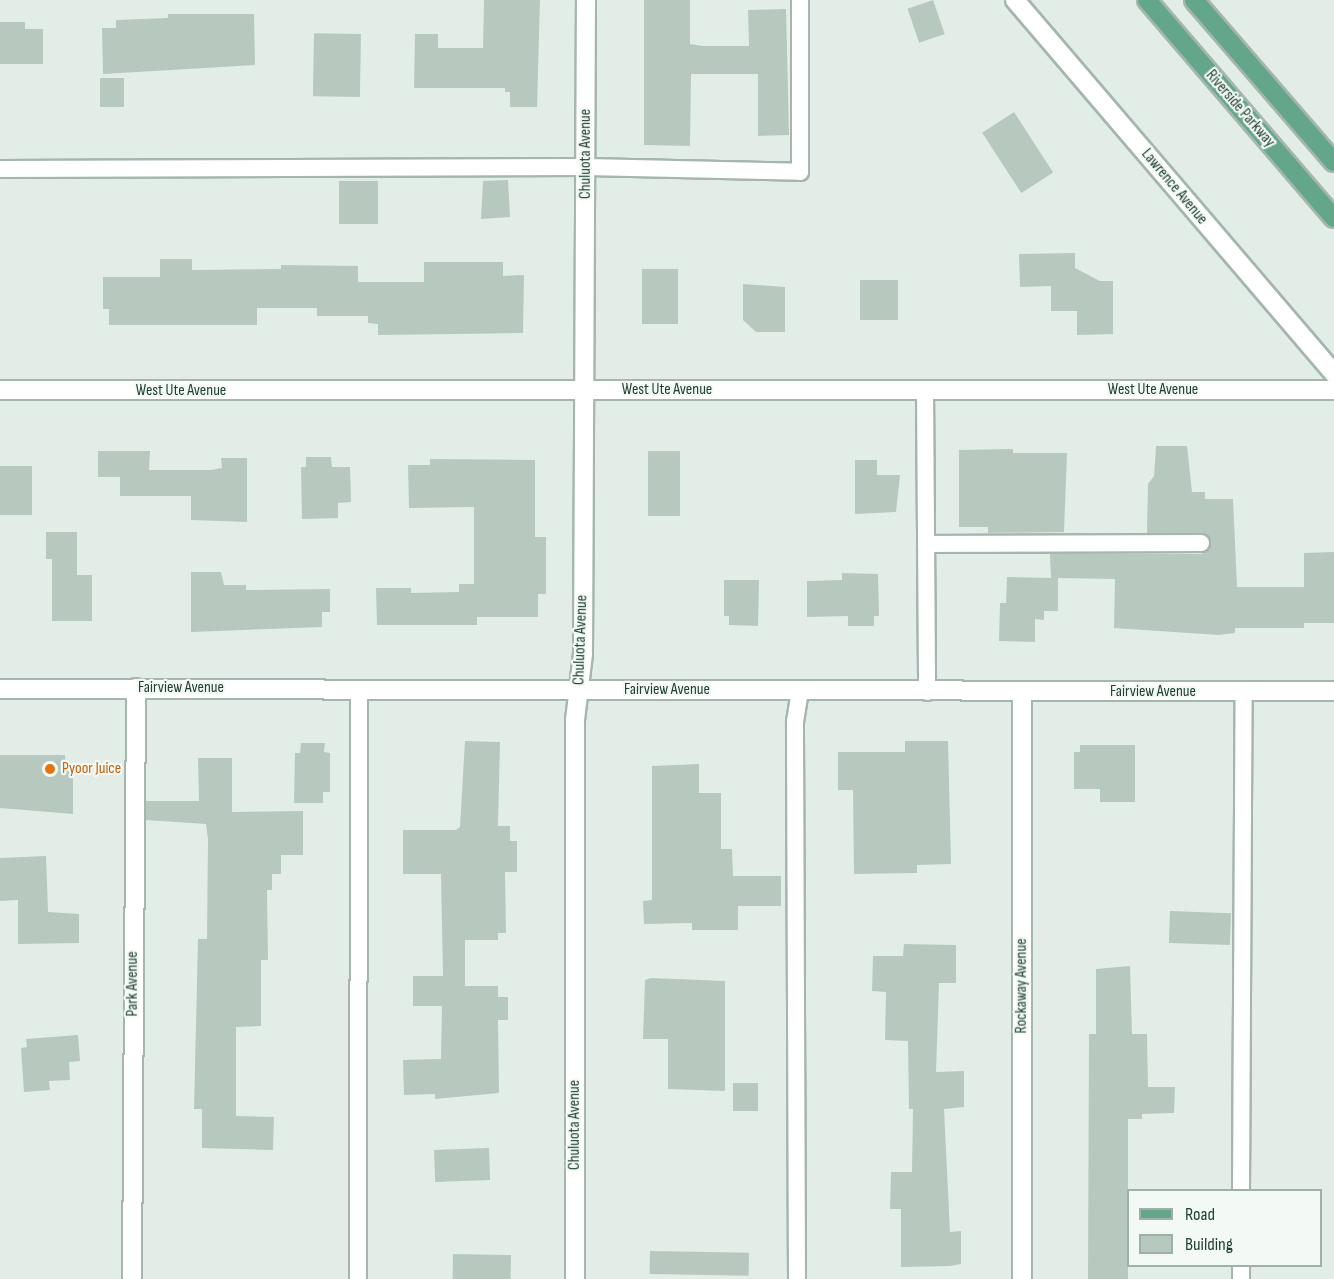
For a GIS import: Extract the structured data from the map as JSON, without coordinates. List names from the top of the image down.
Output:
{
  "streets": {
    "main road": ["Riverside Parkway"],
    "street": [
      "Chuluota Avenue",
      "Lawrence Avenue",
      "West Ute Avenue",
      "Fairview Avenue",
      "Park Avenue",
      "Rockaway Avenue"
    ]
  },
  "crossings": [
    ["Chuluota Avenue", "West Ute Avenue"],
    ["Chuluota Avenue", "Fairview Avenue"],
    ["Fairview Avenue", "Park Avenue"],
    ["Fairview Avenue", "Rockaway Avenue"]
  ],
  "places": ["Pyoor Juice"],
  "legend": ["Road", "Building"]
}
